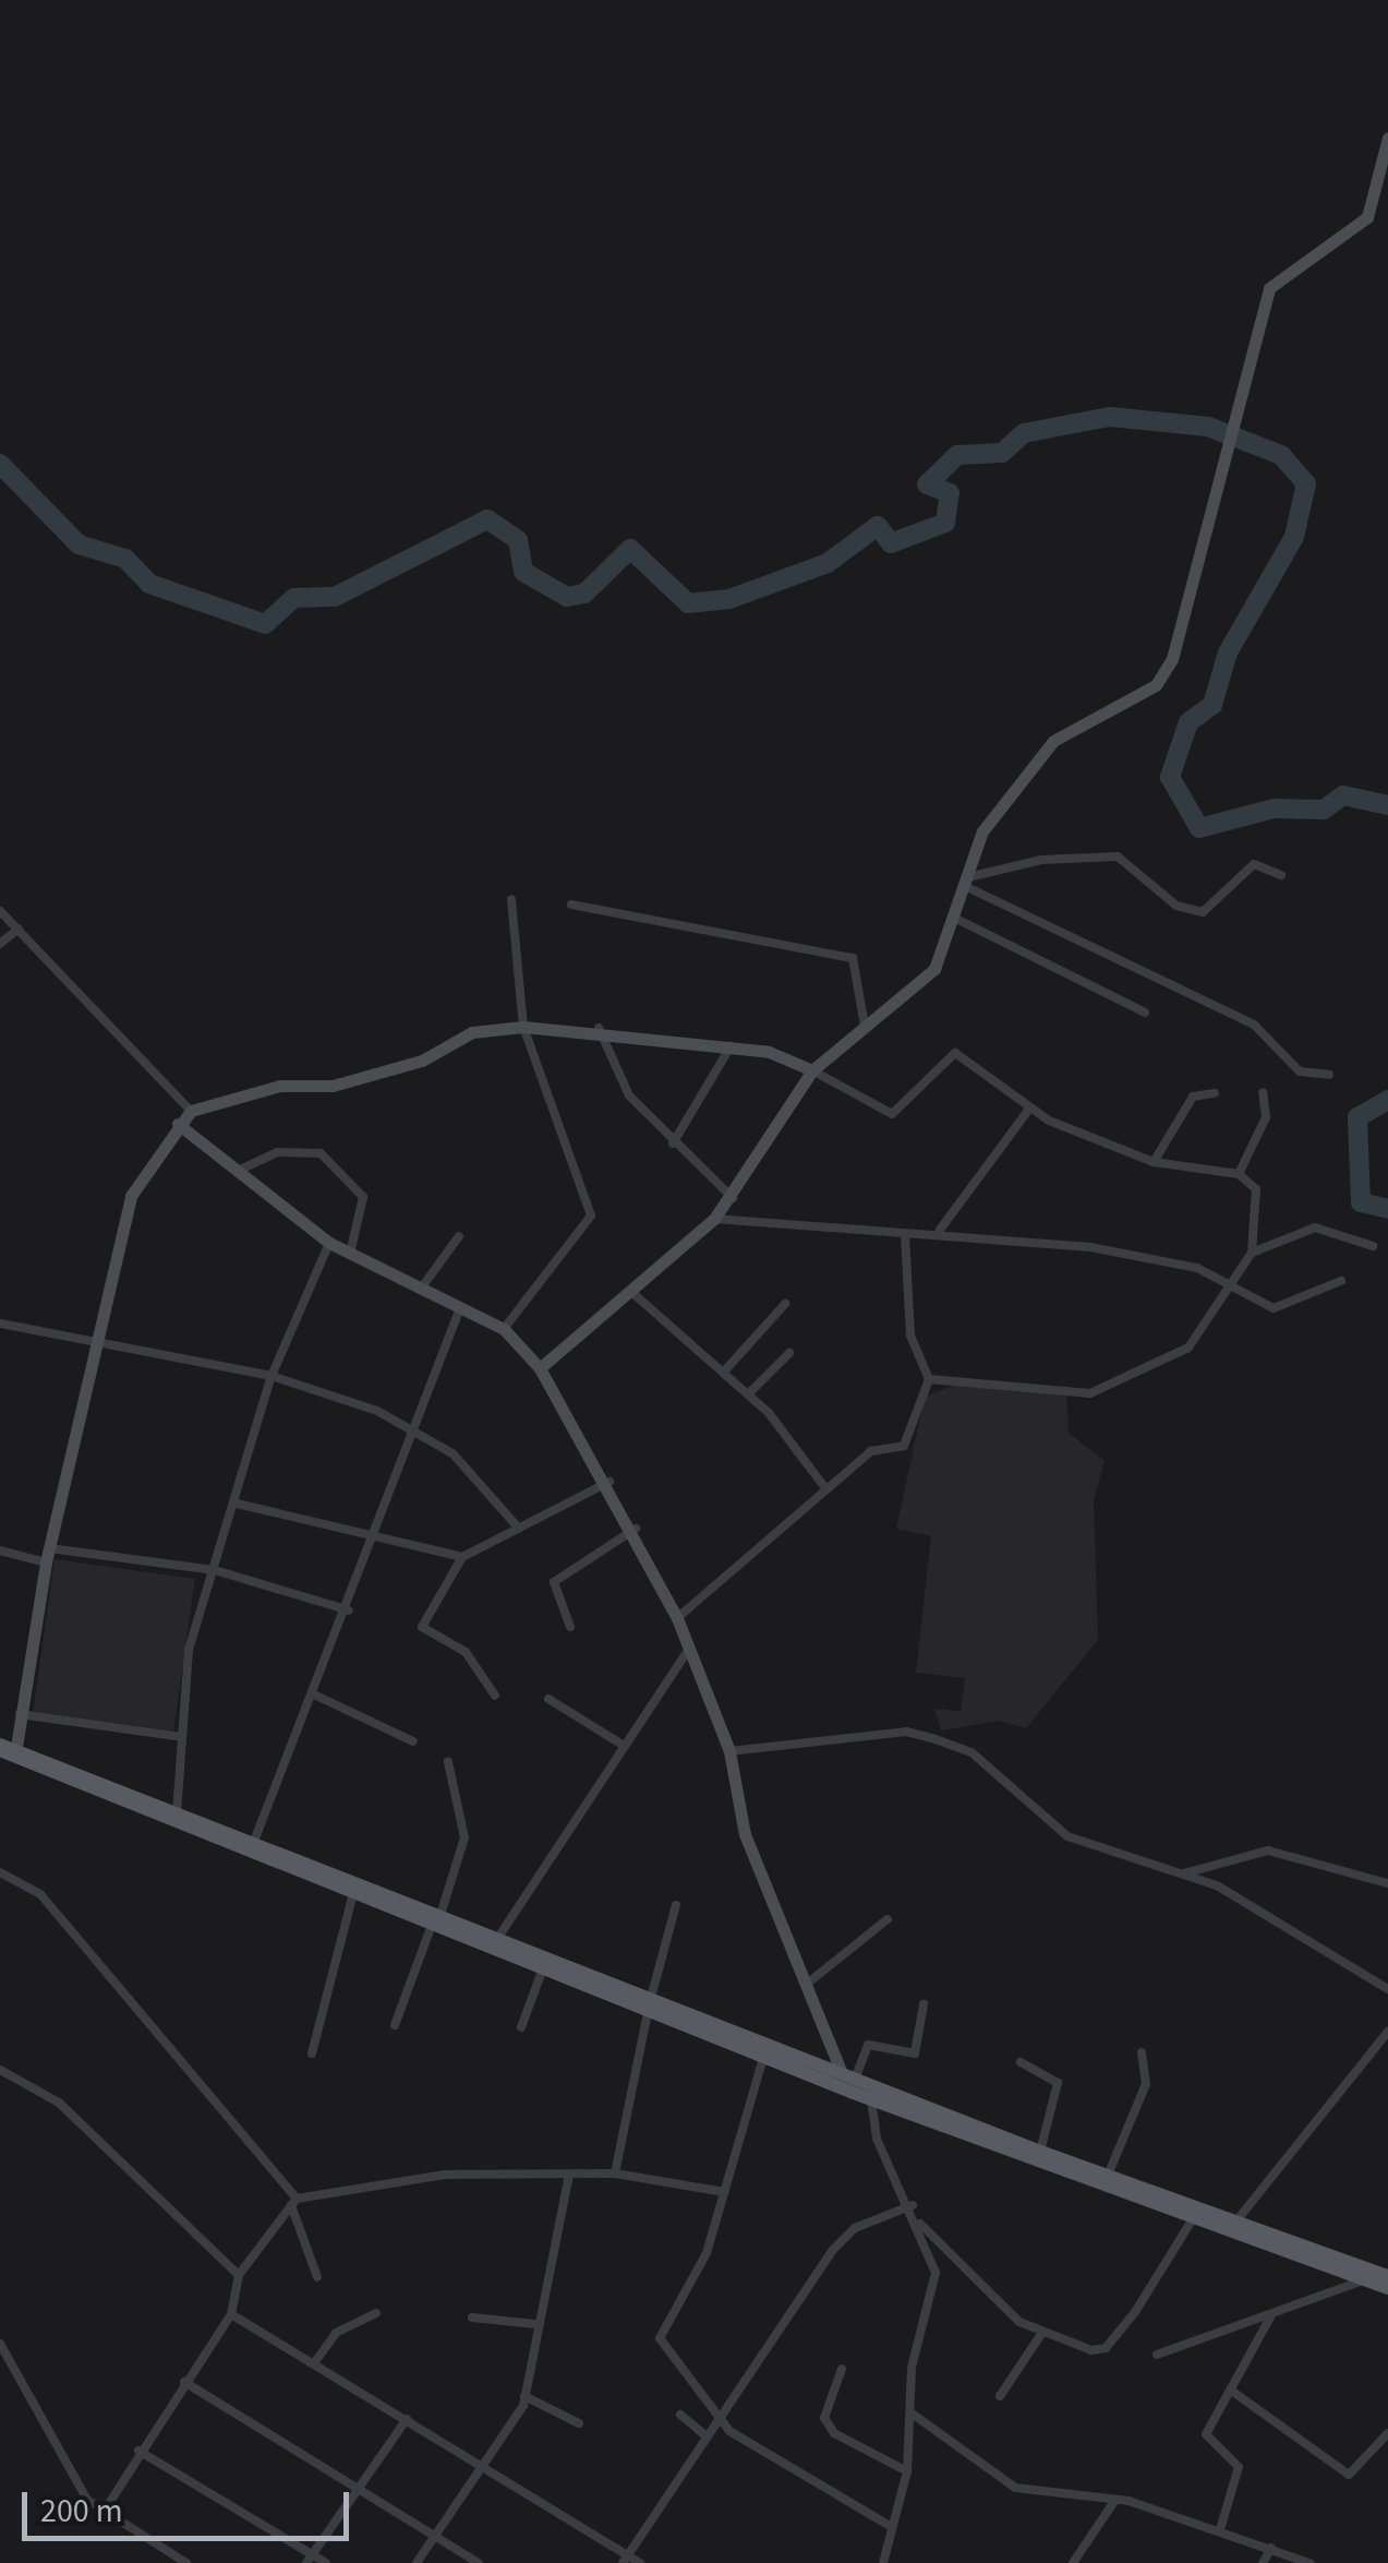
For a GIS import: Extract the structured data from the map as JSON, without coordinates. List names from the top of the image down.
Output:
{
  "scale_bar": "200 m"
}
